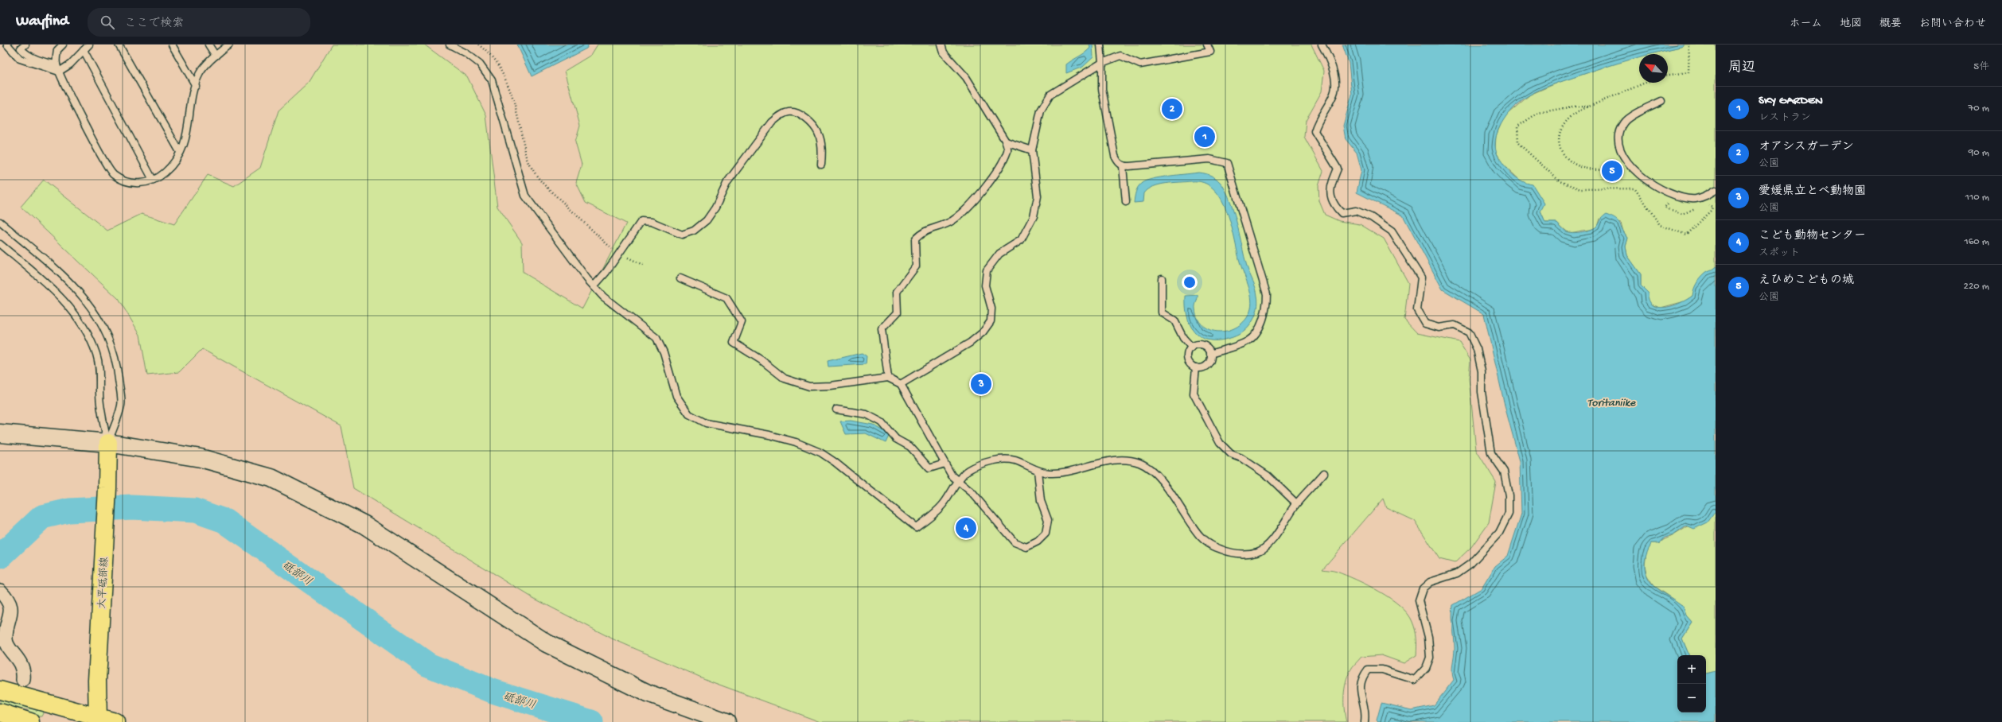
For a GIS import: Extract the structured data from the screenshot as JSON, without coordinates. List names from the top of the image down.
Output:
{
  "streets": {
    "main road": ["大平砥部線"]
  },
  "water": ["Toritaniike", "砥部川"],
  "north": "top left",
  "page": {
    "header": "Wayfind",
    "search": "ここで検索",
    "nav": [
      "ホーム",
      "地図",
      "概要",
      "お問い合わせ"
    ],
    "heading": ["周辺", "5件"],
    "list": [
      {
        "mark": "1",
        "name": "SKY GARDEN",
        "note": "レストラン",
        "value": "70 m"
      },
      {
        "mark": "2",
        "name": "オアシスガーデン",
        "note": "公園",
        "value": "90 m"
      },
      {
        "mark": "3",
        "name": "愛媛県立とべ動物園",
        "note": "公園",
        "value": "110 m"
      },
      {
        "mark": "4",
        "name": "こども動物センター",
        "note": "スポット",
        "value": "160 m"
      },
      {
        "mark": "5",
        "name": "えひめこどもの城",
        "note": "公園",
        "value": "220 m"
      }
    ],
    "pins": [
      "2",
      "1",
      "5",
      "3",
      "4"
    ],
    "map_buttons": ["+", "−"]
  }
}
